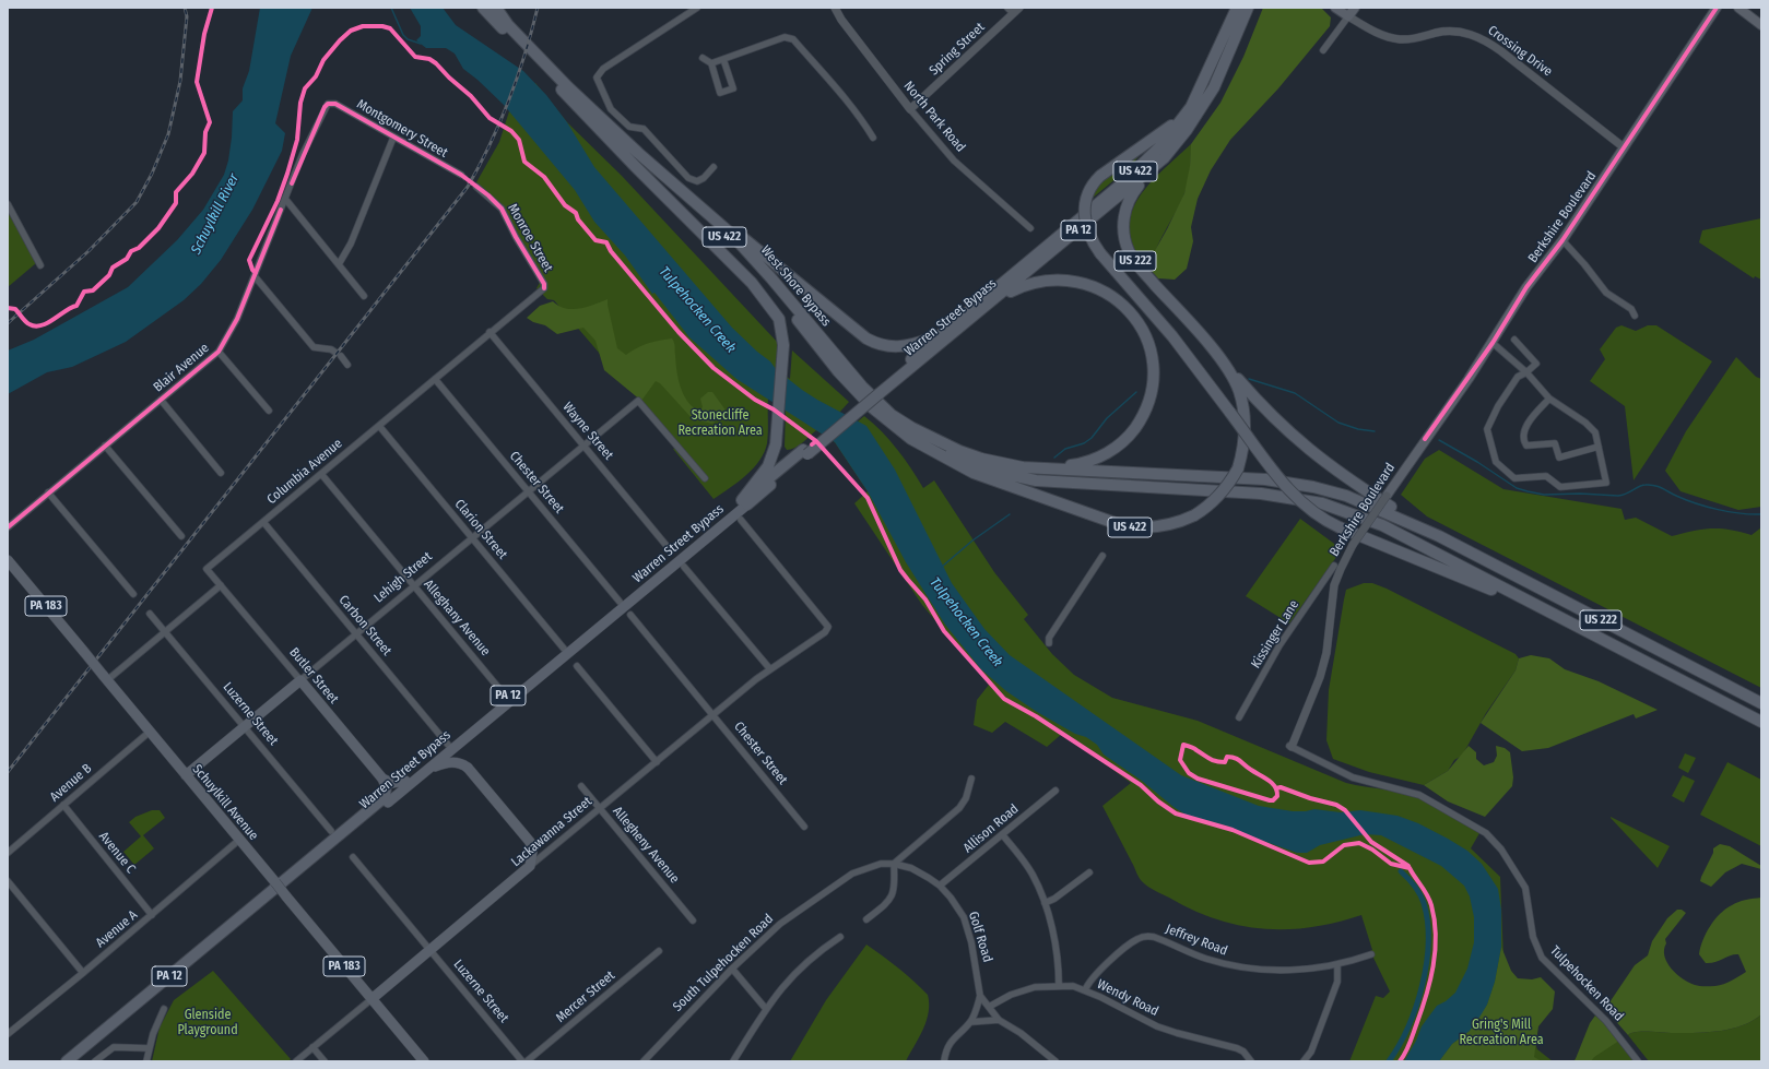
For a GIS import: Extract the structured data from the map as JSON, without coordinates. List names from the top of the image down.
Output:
{
  "streets": {
    "highway": [
      "US 422",
      "PA 12",
      "US 222",
      "West Shore Bypass",
      "Warren Street Bypass"
    ],
    "main road": [
      "Crossing Drive",
      "Berkshire Boulevard",
      "Lehigh Street",
      "PA 183",
      "Butler Street",
      "Schuylkill Avenue",
      "Lackawanna Street"
    ],
    "street": [
      "Spring Street",
      "North Park Road",
      "Montgomery Street",
      "Monroe Street",
      "Blair Avenue",
      "Wayne Street",
      "Columbia Avenue",
      "Chester Street",
      "Clarion Street",
      "Alleghany Avenue",
      "Carbon Street",
      "Kissinger Lane",
      "Luzerne Street",
      "Avenue B",
      "Allison Road",
      "Allegheny Avenue",
      "Avenue C",
      "Avenue A",
      "Golf Road",
      "Jeffrey Road",
      "South Tulpehocken Road",
      "Tulpehocken Road",
      "Mercer Street",
      "Wendy Road"
    ]
  },
  "crossings": [
    ["Spring Street", "North Park Road"],
    ["Crossing Drive", "Berkshire Boulevard"],
    ["Montgomery Street", "Blair Avenue"],
    ["US 422", "US 222"],
    ["US 422", "West Shore Bypass"],
    ["US 422", "Warren Street Bypass"],
    ["Berkshire Boulevard", "Tulpehocken Road"],
    ["Monroe Street", "Columbia Avenue"],
    ["US 222", "Warren Street Bypass"],
    ["Warren Street Bypass", "Chester Street"],
    ["Warren Street Bypass", "Clarion Street"],
    ["Warren Street Bypass", "Alleghany Avenue"],
    ["Warren Street Bypass", "Carbon Street"],
    ["Wayne Street", "Columbia Avenue"],
    ["Wayne Street", "Lehigh Street"],
    ["Columbia Avenue", "Chester Street"],
    ["Columbia Avenue", "Clarion Street"],
    ["Columbia Avenue", "Alleghany Avenue"],
    ["Columbia Avenue", "Carbon Street"],
    ["Columbia Avenue", "Butler Street"],
    ["Chester Street", "Lehigh Street"],
    ["Chester Street", "Lackawanna Street"],
    ["Clarion Street", "Lehigh Street"],
    ["Lehigh Street", "Alleghany Avenue"],
    ["Lehigh Street", "Carbon Street"],
    ["Lehigh Street", "Butler Street"],
    ["Lehigh Street", "Luzerne Street"],
    ["Lehigh Street", "Schuylkill Avenue"],
    ["Luzerne Street", "Lackawanna Street"],
    ["Avenue B", "Schuylkill Avenue"],
    ["Avenue B", "Avenue C"],
    ["Schuylkill Avenue", "Lackawanna Street"],
    ["Schuylkill Avenue", "Avenue A"],
    ["Allison Road", "Golf Road"],
    ["Lackawanna Street", "Allegheny Avenue"],
    ["Avenue C", "Avenue A"],
    ["Golf Road", "South Tulpehocken Road"],
    ["Jeffrey Road", "Wendy Road"]
  ],
  "water": ["Schuylkill River", "Tulpehocken Creek"],
  "parks": ["Stonecliffe Recreation Area", "Glenside Playground", "Gring's Mill Recreation Area"]
}
